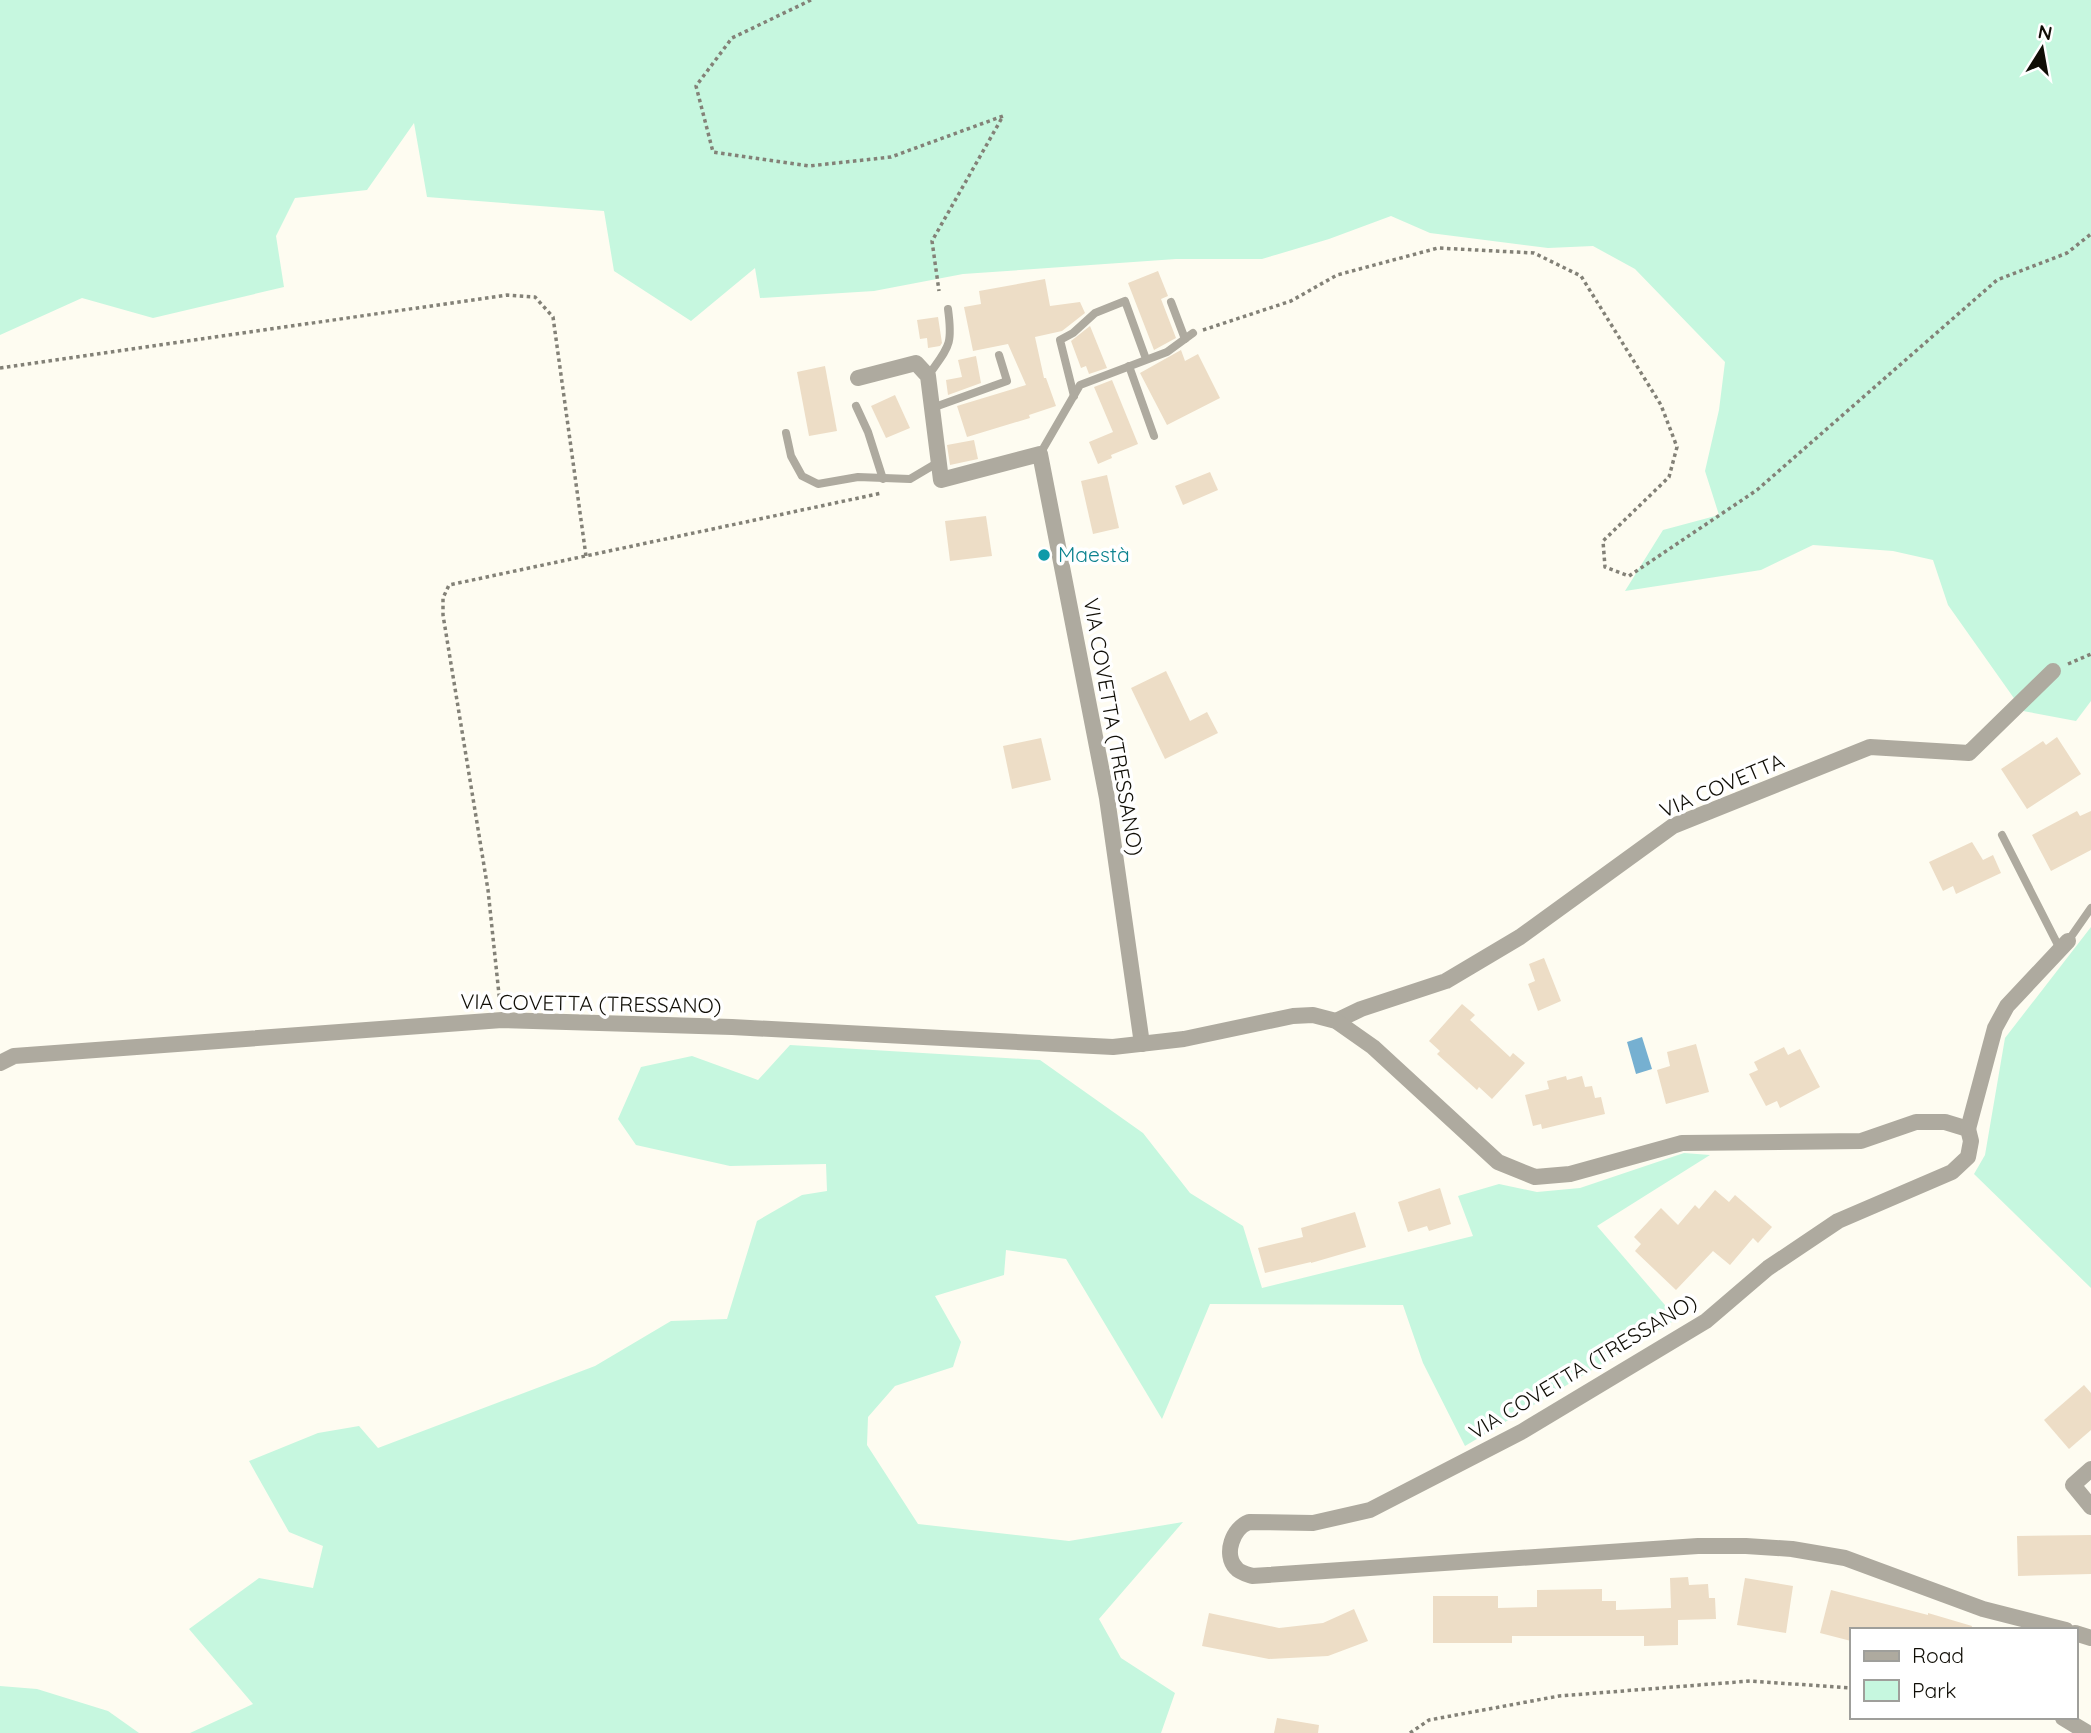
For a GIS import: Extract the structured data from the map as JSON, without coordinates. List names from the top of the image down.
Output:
{
  "streets": {
    "street": ["VIA COVETTA (TRESSANO)", "VIA COVETTA"]
  },
  "crossings": [
    ["VIA COVETTA (TRESSANO)", "VIA COVETTA"]
  ],
  "places": ["Maestà"],
  "legend": ["Road", "Park"],
  "north": "top"
}
